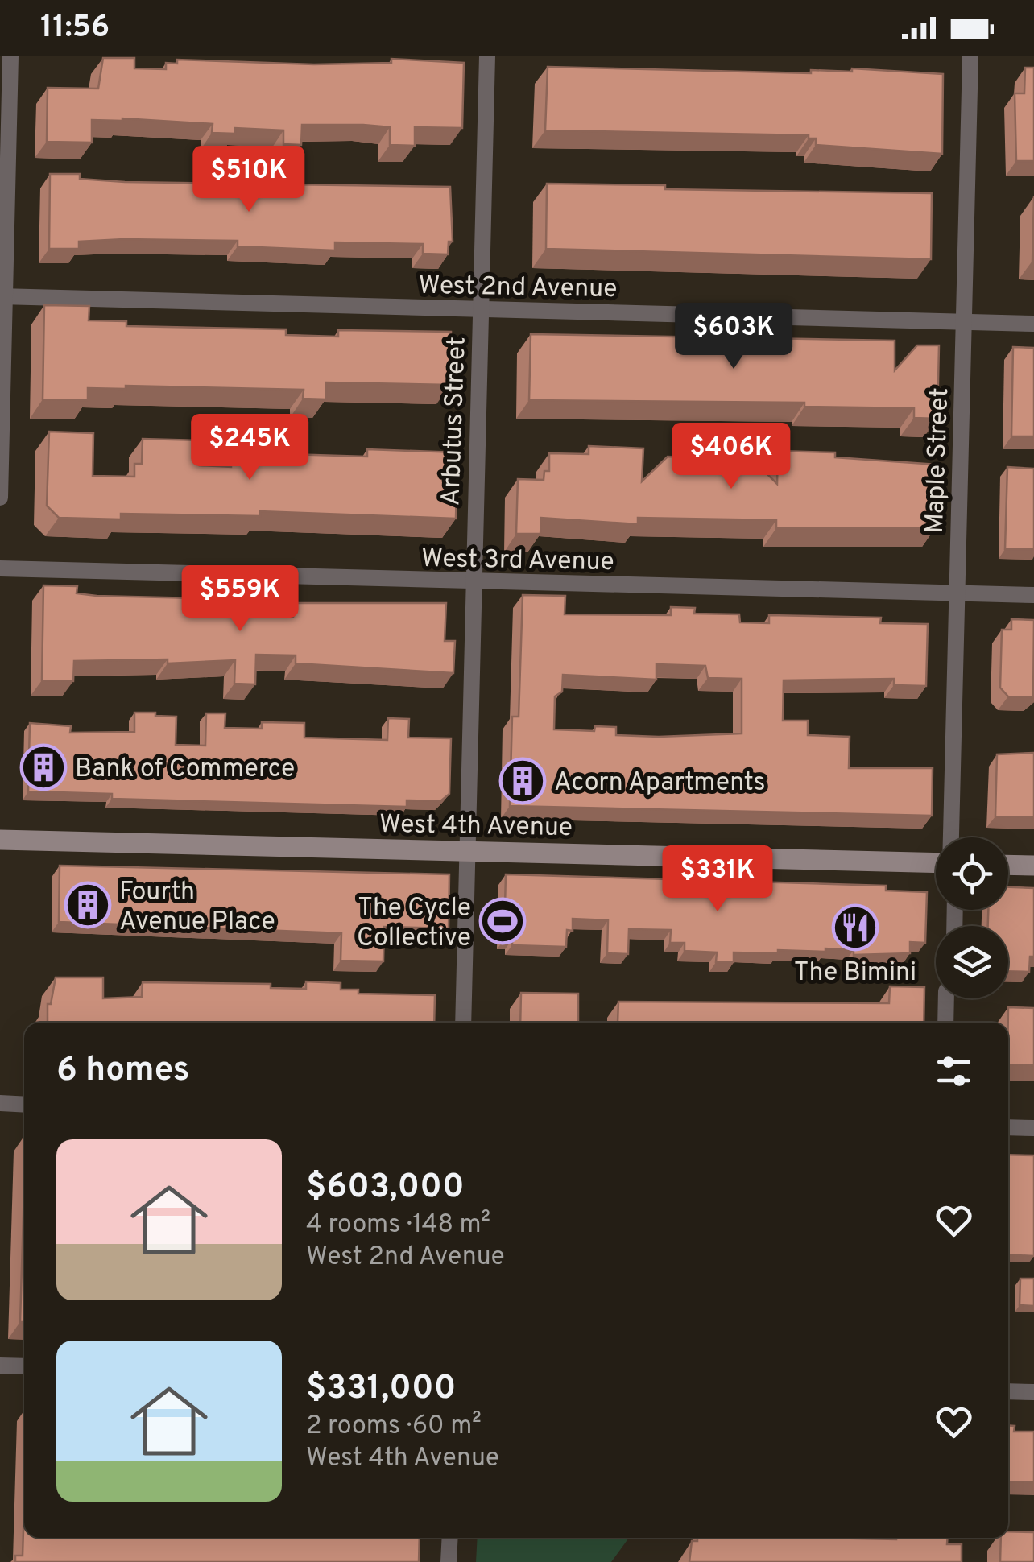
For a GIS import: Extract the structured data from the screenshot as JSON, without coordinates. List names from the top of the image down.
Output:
{
  "streets": {
    "main road": ["West 4th Avenue"],
    "street": [
      "West 2nd Avenue",
      "Arbutus Street",
      "Maple Street",
      "West 3rd Avenue"
    ]
  },
  "crossings": [
    ["West 2nd Avenue", "Arbutus Street"],
    ["West 2nd Avenue", "Maple Street"],
    ["Arbutus Street", "West 3rd Avenue"],
    ["Arbutus Street", "West 4th Avenue"],
    ["Maple Street", "West 3rd Avenue"]
  ],
  "places": {
    "building": ["Bank of Commerce", "Acorn Apartments", "Fourth Avenue Place"],
    "sports": ["The Cycle Collective"],
    "restaurant": ["The Bimini"]
  },
  "page": {
    "status": "11:56",
    "price": [
      "$510K",
      "$603K",
      "$245K",
      "$406K",
      "$559K",
      "$331K"
    ],
    "heading": "6 homes",
    "list": [
      {
        "name": "$603,000",
        "note": "4 rooms · 148 m² · West 2nd Avenue"
      },
      {
        "name": "$331,000",
        "note": "2 rooms · 60 m² · West 4th Avenue"
      }
    ]
  }
}
